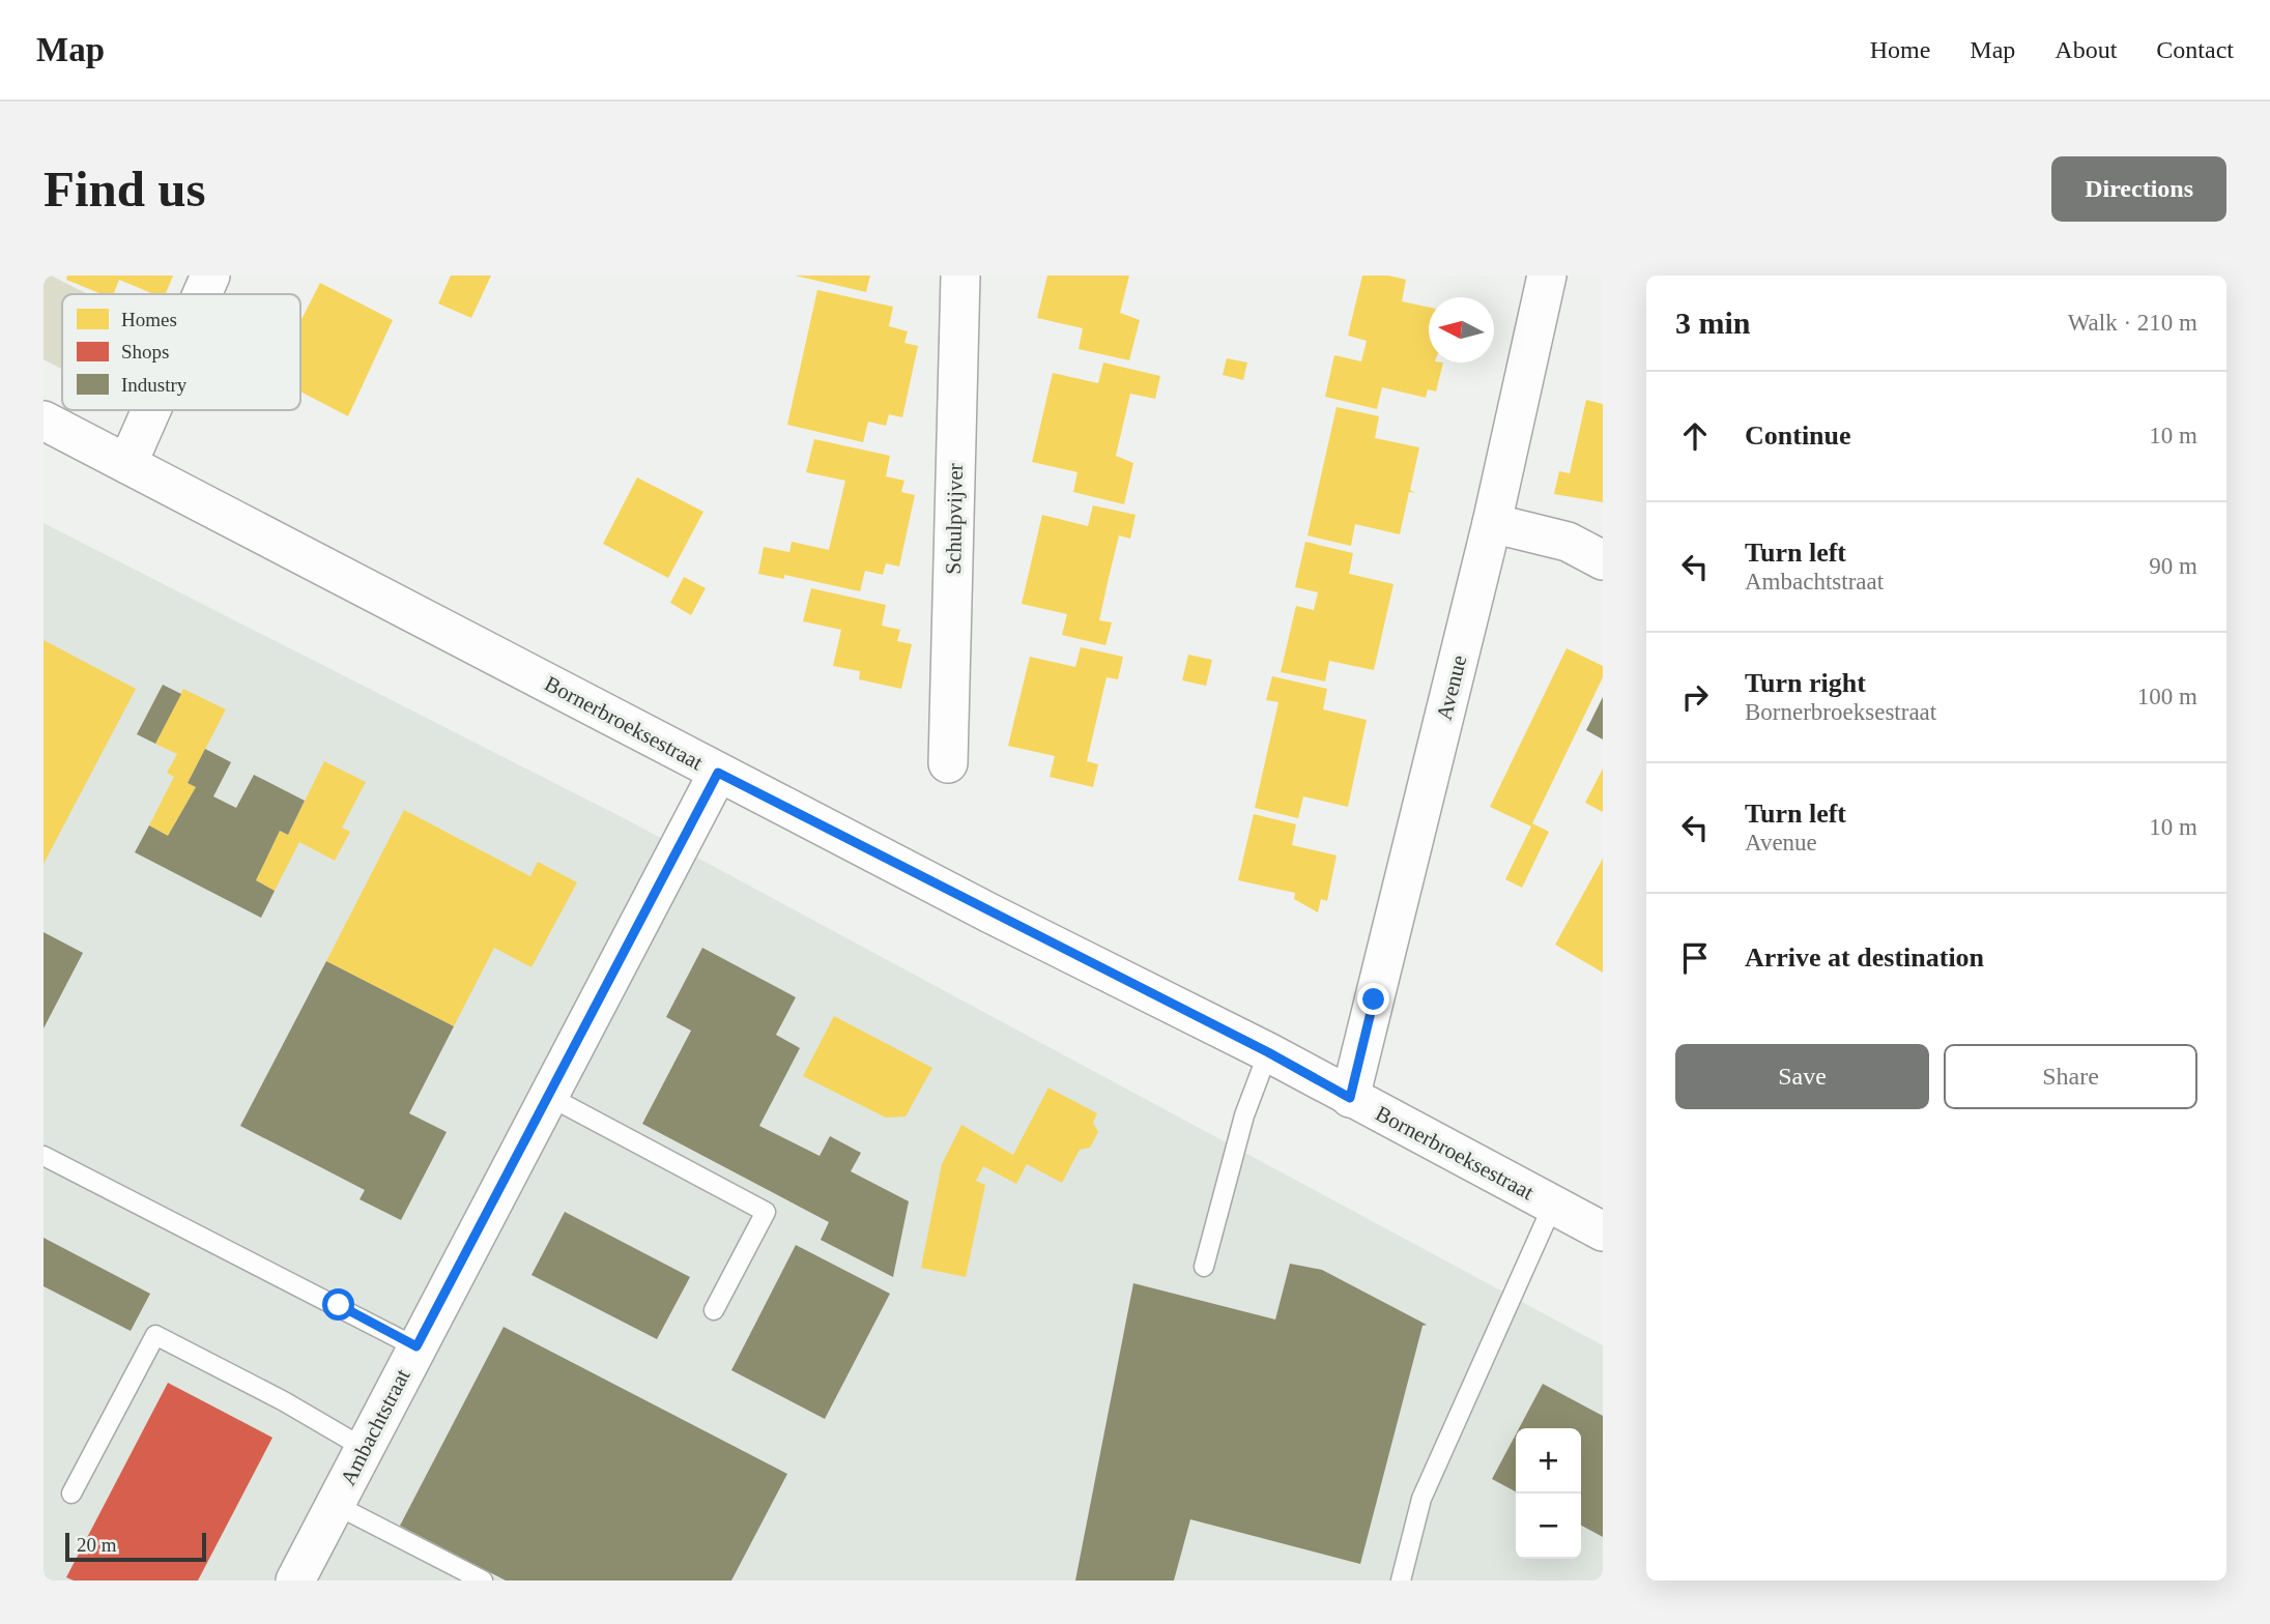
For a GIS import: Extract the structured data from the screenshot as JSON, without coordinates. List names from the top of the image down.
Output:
{
  "streets": {
    "street": [
      "Schulpvijver",
      "Avenue",
      "Bornerbroeksestraat",
      "Ambachtstraat"
    ]
  },
  "crossings": [
    ["Avenue", "Bornerbroeksestraat"],
    ["Bornerbroeksestraat", "Ambachtstraat"]
  ],
  "legend": ["Homes", "Shops", "Industry"],
  "scale_bar": "20 m",
  "north": "left",
  "page": {
    "header": "Map",
    "nav": [
      "Home",
      "Map",
      "About",
      "Contact"
    ],
    "buttons": [
      "Directions",
      ["Save", "Share"]
    ],
    "title": "Find us",
    "heading": ["3 min", "Walk · 210 m"],
    "list": [
      ["Continue", "10 m"],
      ["Turn left", "Ambachtstraat", "90 m"],
      ["Turn right", "Bornerbroeksestraat", "100 m"],
      ["Turn left", "Avenue", "10 m"],
      "Arrive at destination"
    ],
    "map_buttons": ["+", "−"],
    "scale": "20 m"
  }
}
